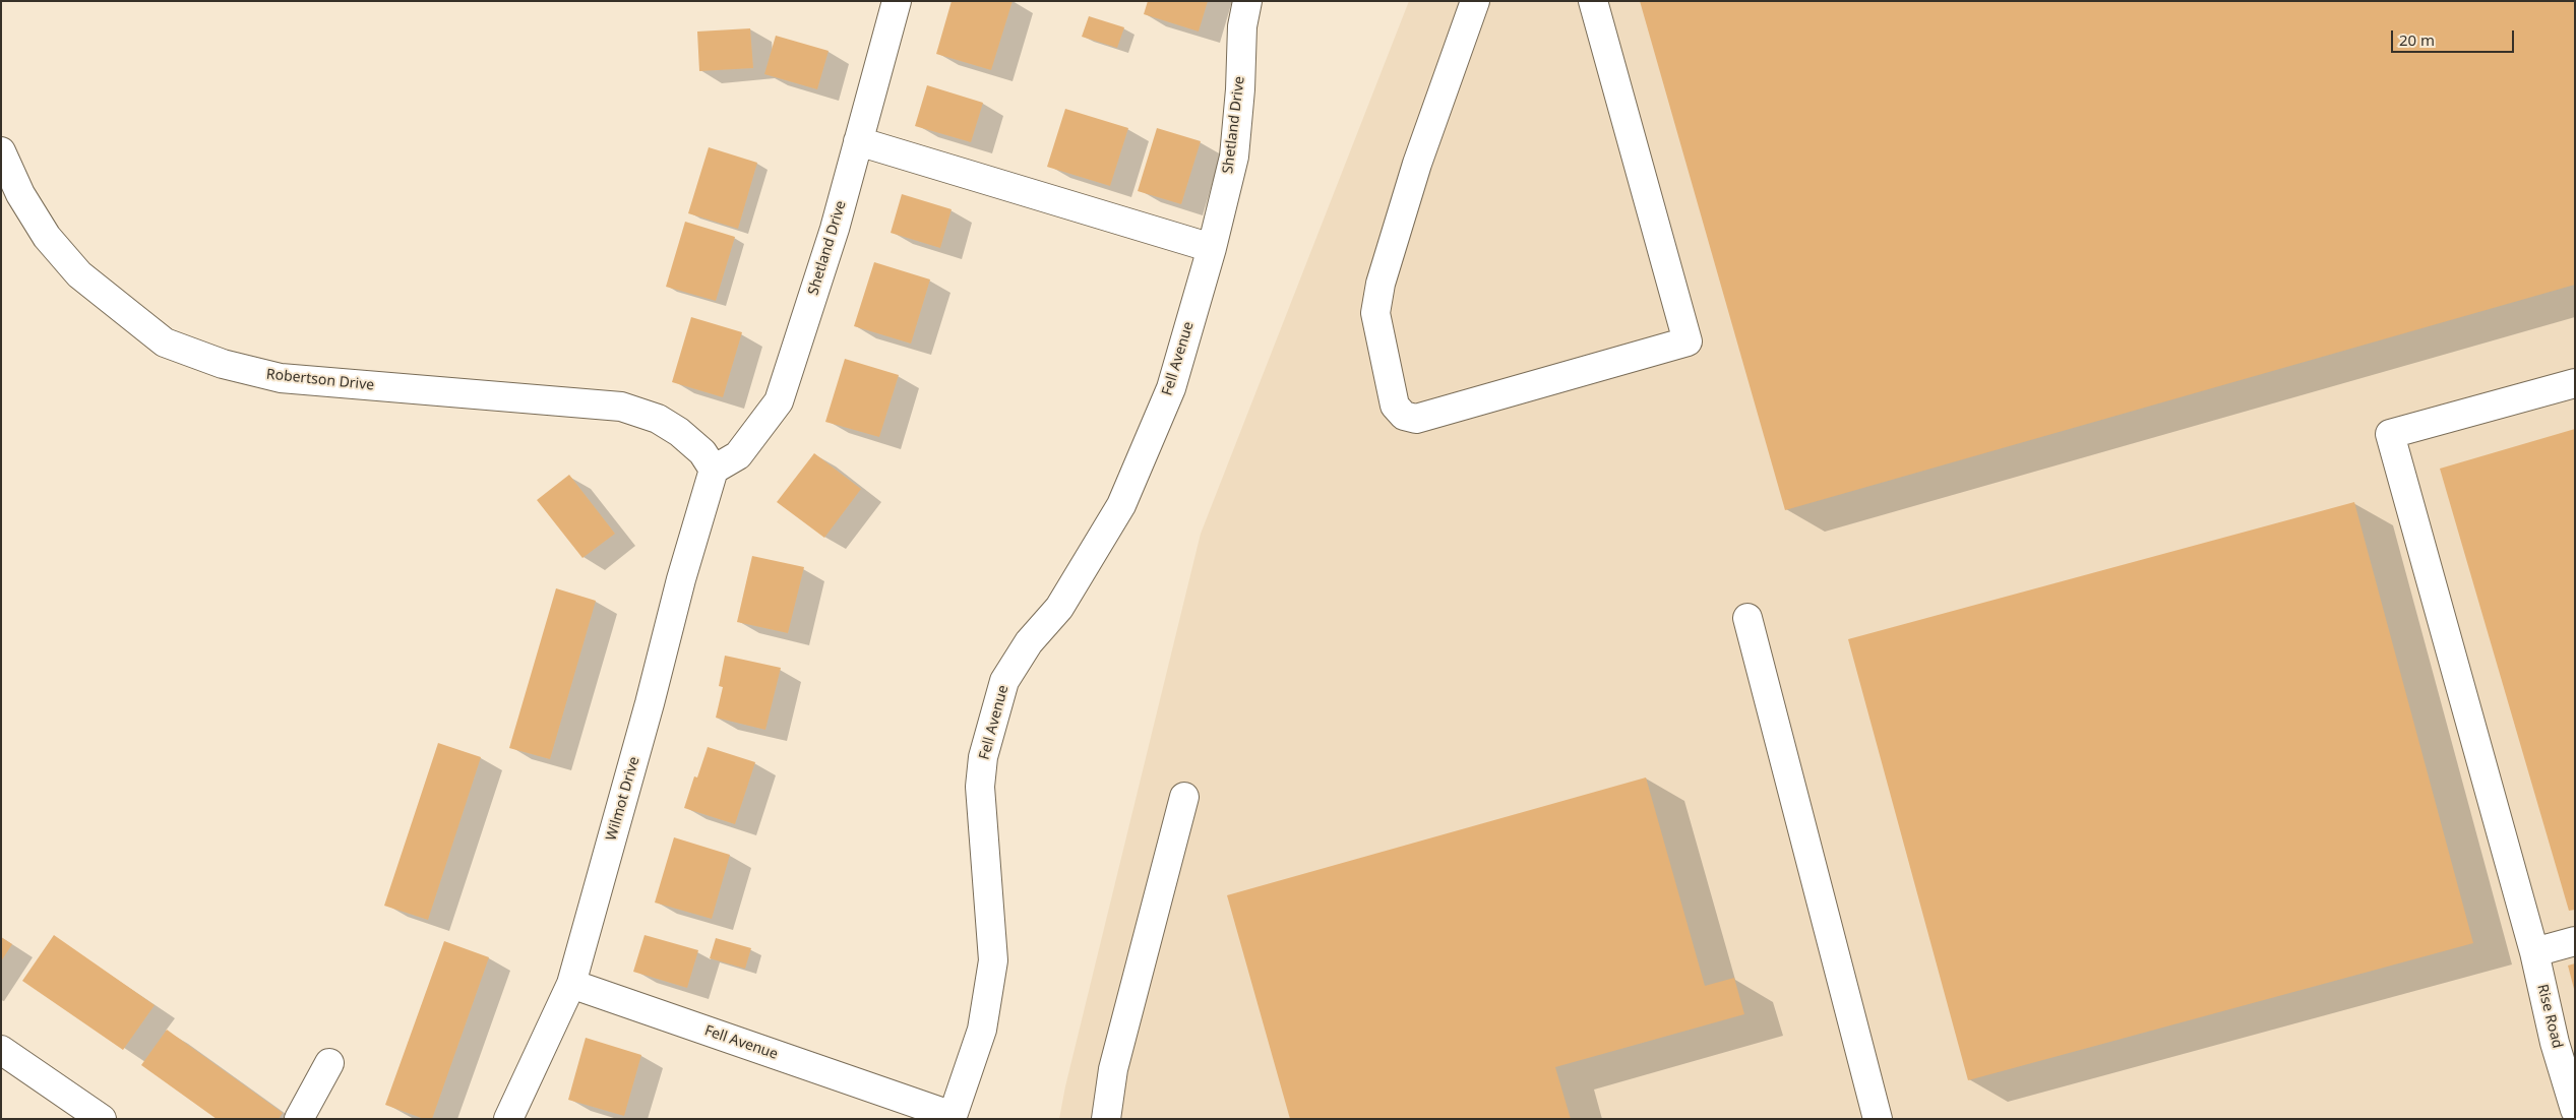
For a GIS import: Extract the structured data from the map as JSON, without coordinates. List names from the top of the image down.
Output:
{
  "streets": {
    "street": [
      "Shetland Drive",
      "Fell Avenue",
      "Robertson Drive",
      "Wilmot Drive",
      "Rise Road"
    ]
  },
  "crossings": [
    ["Shetland Drive", "Fell Avenue"],
    ["Shetland Drive", "Robertson Drive"],
    ["Shetland Drive", "Wilmot Drive"],
    ["Fell Avenue", "Wilmot Drive"],
    ["Robertson Drive", "Wilmot Drive"]
  ],
  "scale_bar": "20 m"
}
